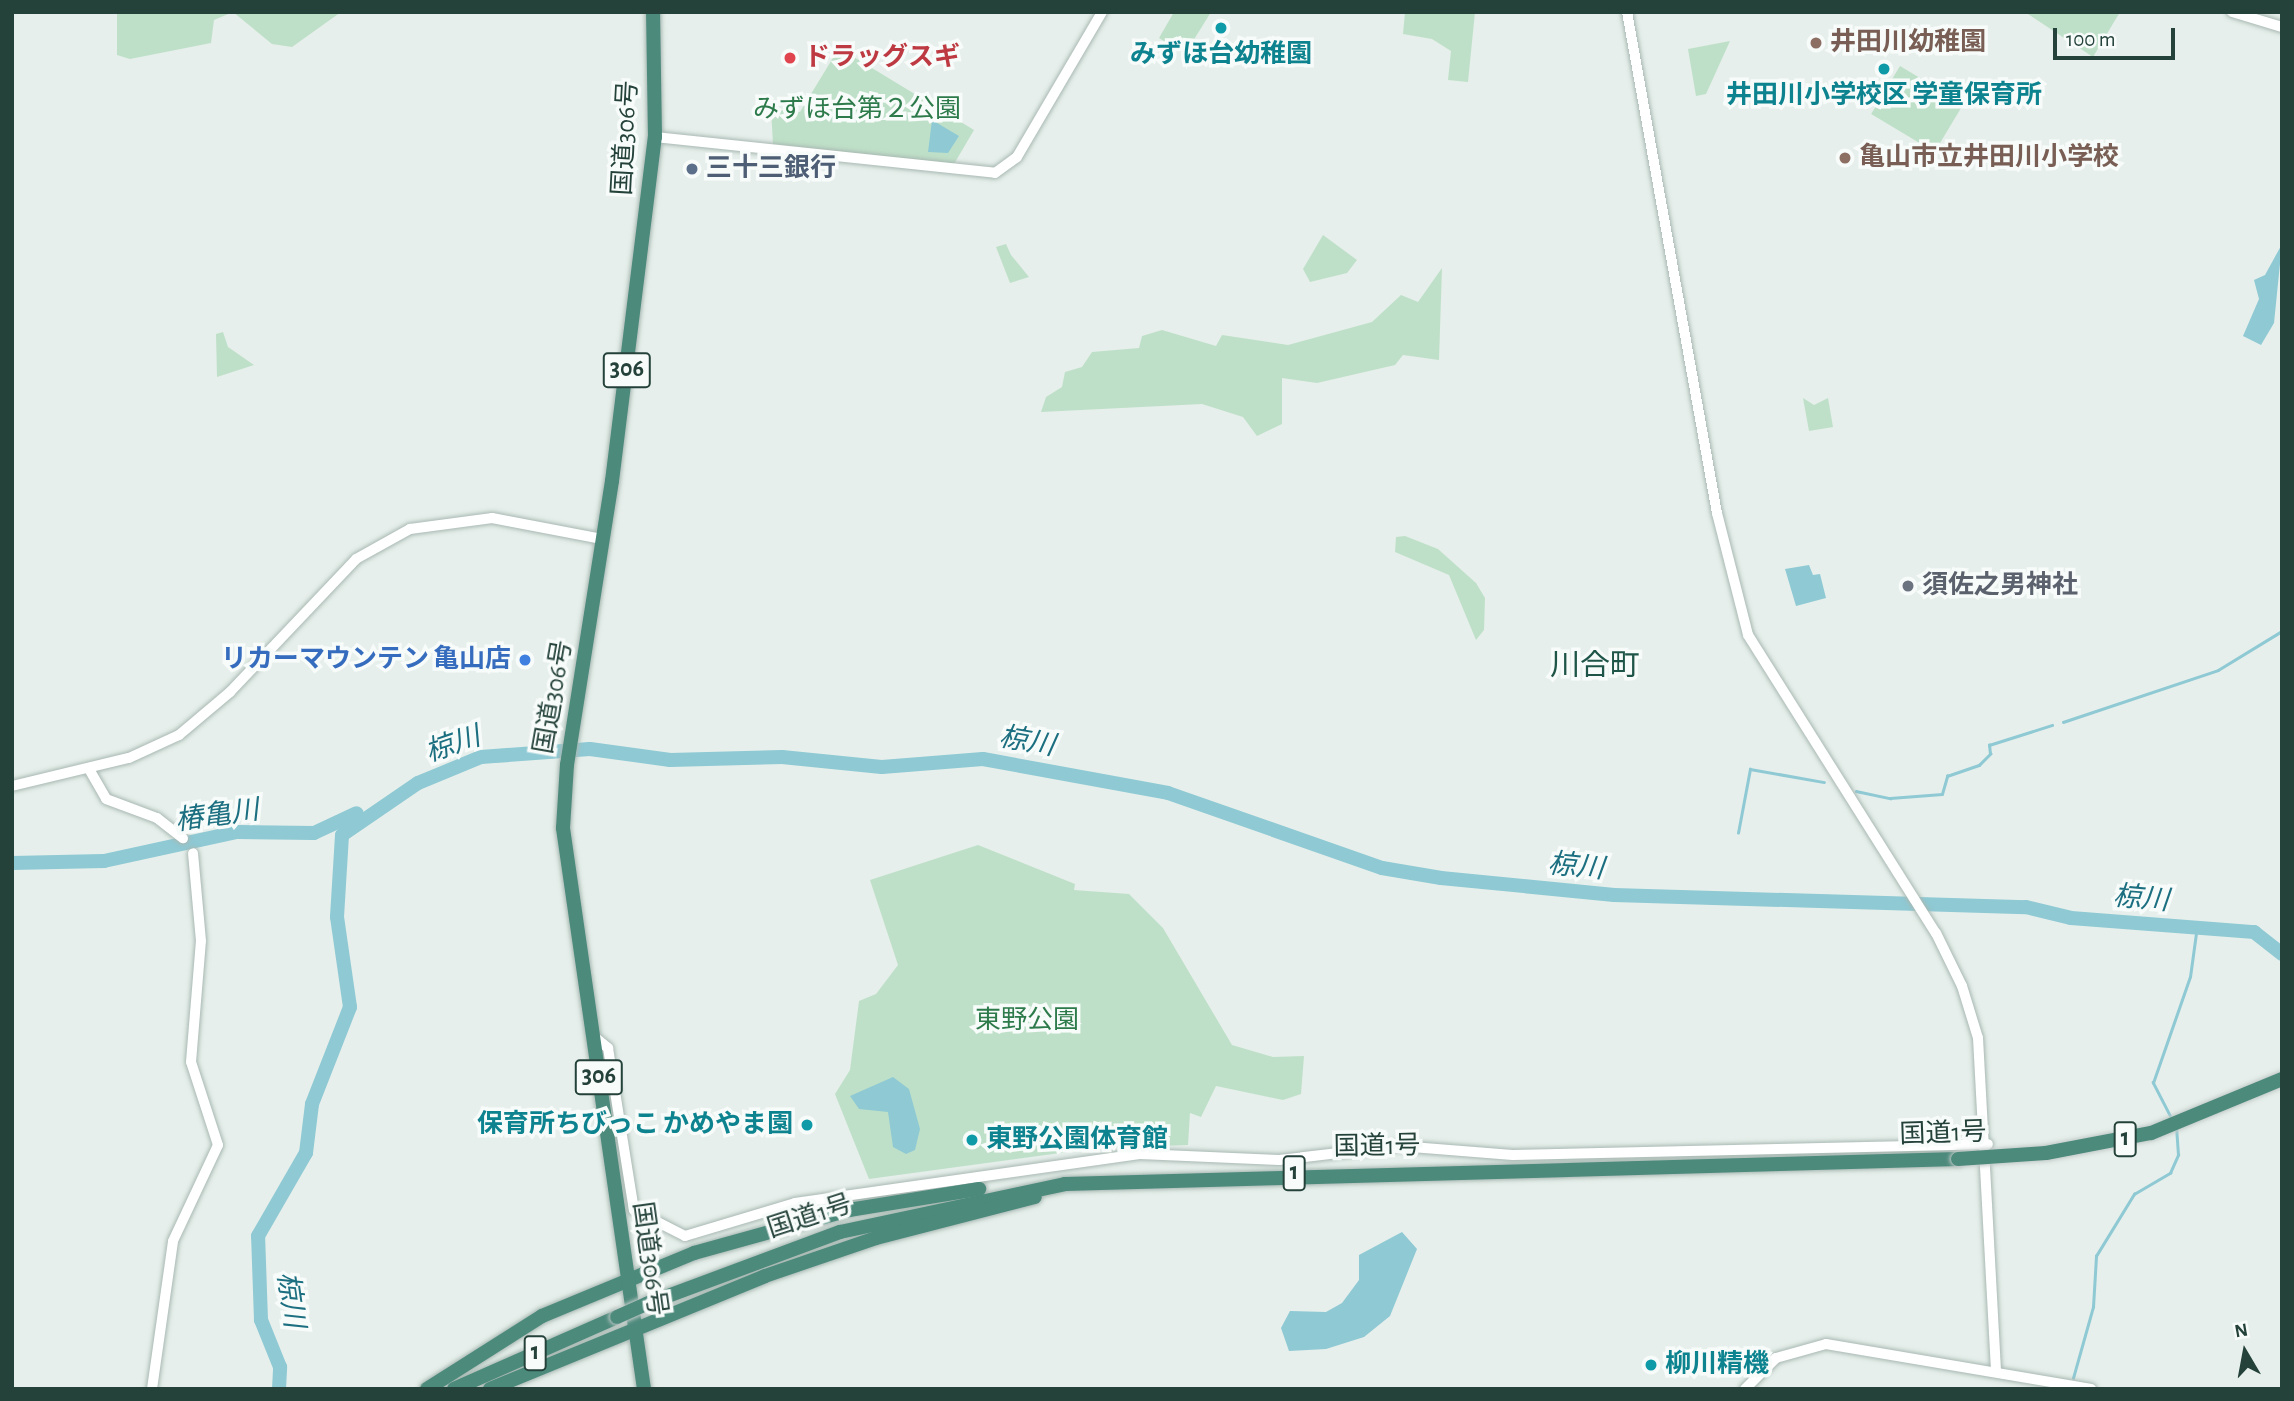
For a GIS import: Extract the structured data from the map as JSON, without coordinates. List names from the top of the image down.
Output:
{
  "streets": {
    "highway": [
      "国道306号",
      "306",
      "国道1号",
      "1"
    ]
  },
  "districts": ["川合町"],
  "water": ["椋川", "椿亀川"],
  "parks": ["みずほ台第２公園", "東野公園"],
  "places": [
    "みずほ台幼稚園",
    "井田川幼稚園",
    "ドラッグスギ",
    "井田川小学校区 学童保育所",
    "亀山市立井田川小学校",
    "三十三銀行",
    "須佐之男神社",
    "リカーマウンテン 亀山店",
    "保育所ちびっこ かめやま園",
    "東野公園体育館",
    "柳川精機"
  ],
  "scale_bar": "100 m",
  "north": "top"
}
